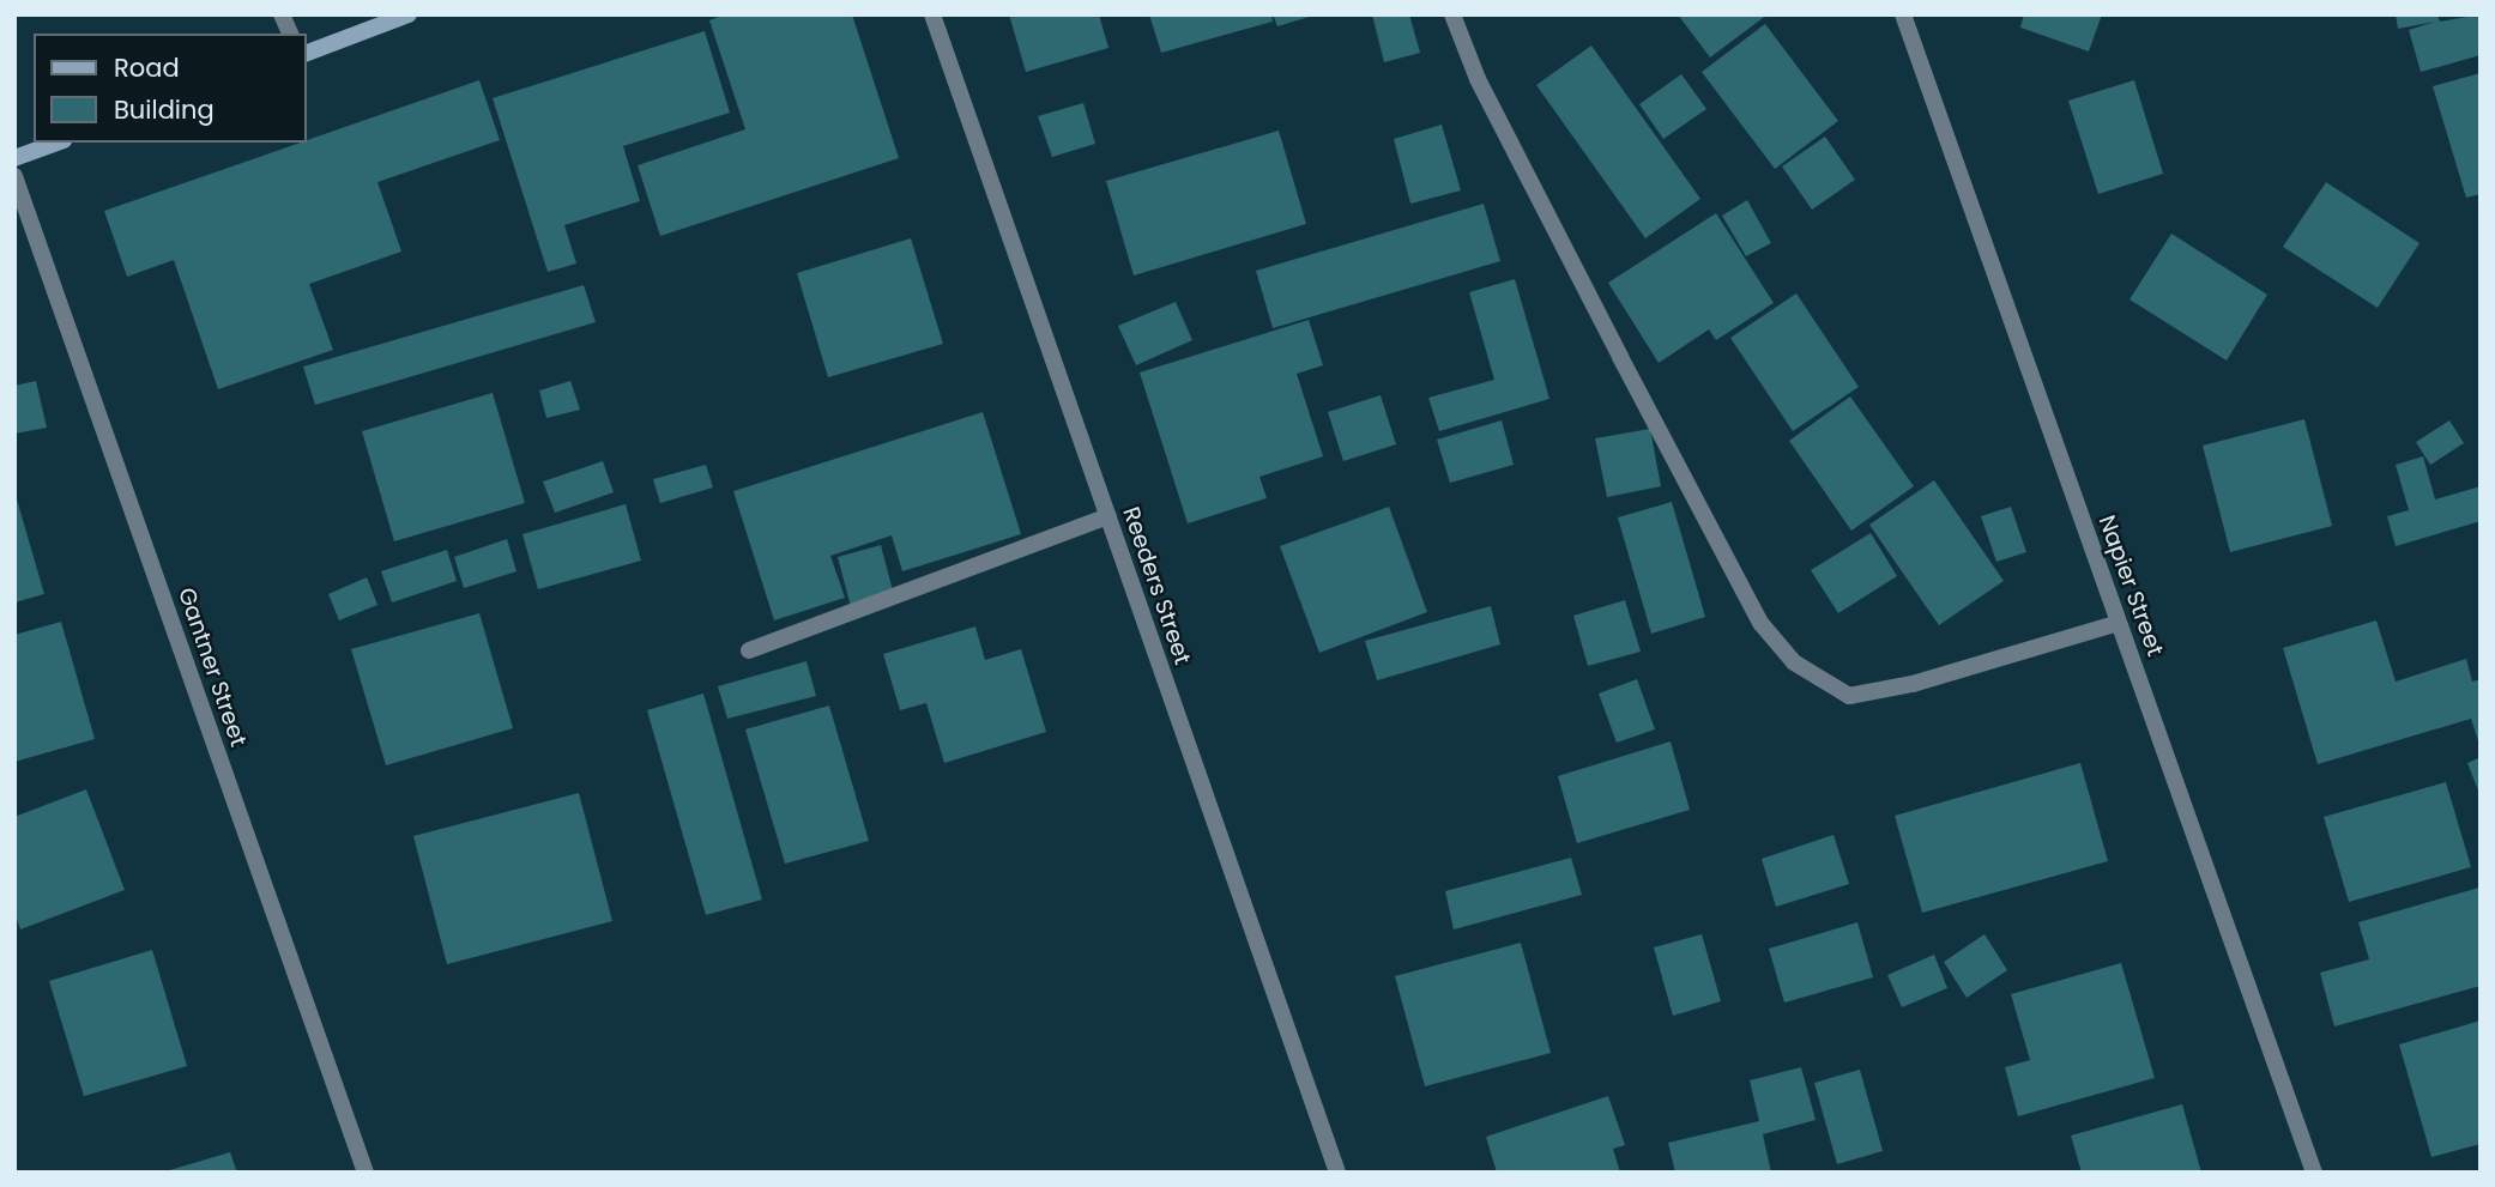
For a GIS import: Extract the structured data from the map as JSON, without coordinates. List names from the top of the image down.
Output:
{
  "streets": {
    "street": ["Reeders Street", "Napier Street", "Gantner Street"]
  },
  "legend": ["Road", "Building"]
}
